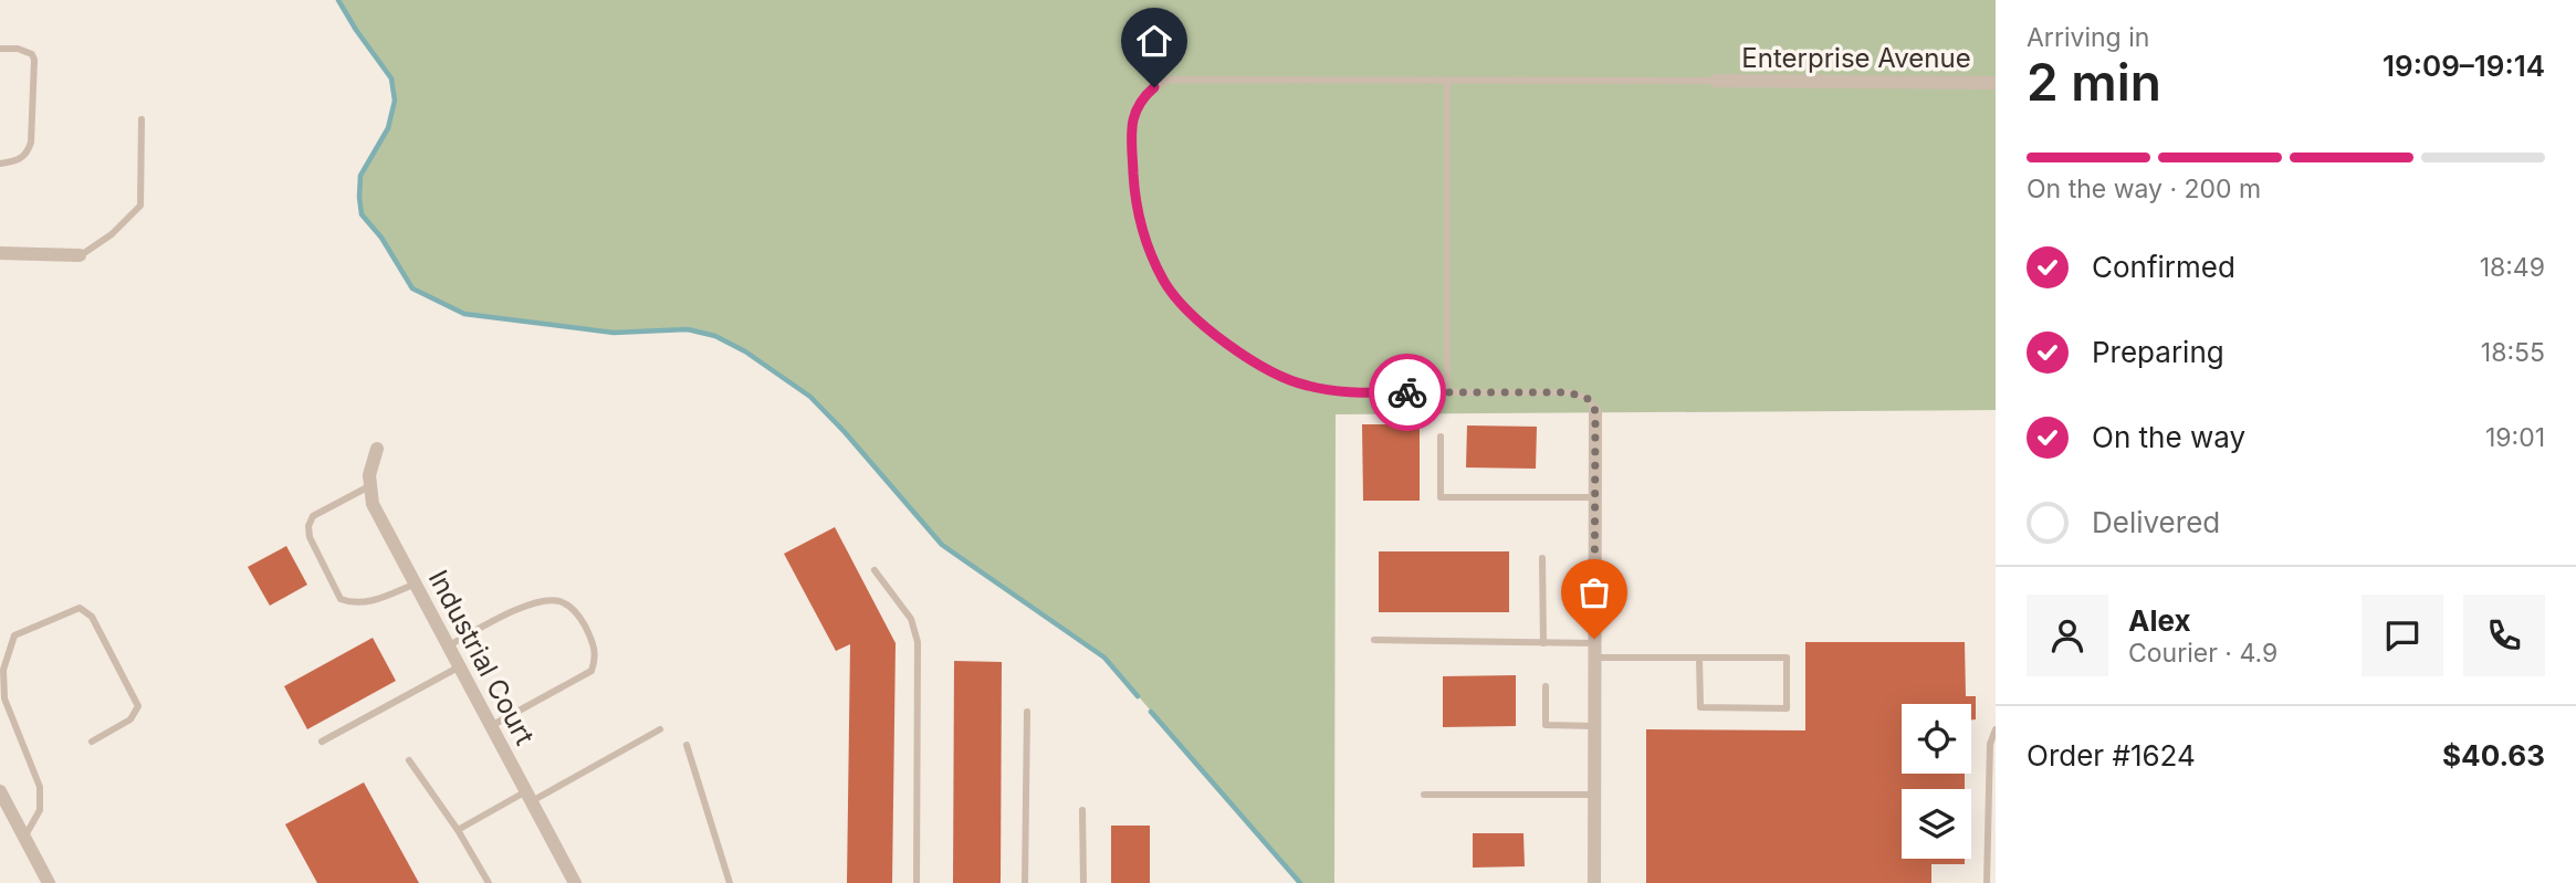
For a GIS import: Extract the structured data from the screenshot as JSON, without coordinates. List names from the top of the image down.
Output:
{
  "streets": {
    "street": ["Enterprise Avenue", "Industrial Court"]
  },
  "page": {
    "heading": ["2 min", "Arriving in", "19:09–19:14"],
    "panel": [
      "Alex",
      "Courier · 4.9",
      "Order #1624",
      "$40.63"
    ],
    "bar": "On the way · 200 m",
    "list": [
      ["Confirmed", "18:49"],
      ["Preparing", "18:55"],
      ["On the way", "19:01"],
      "Delivered"
    ]
  }
}
